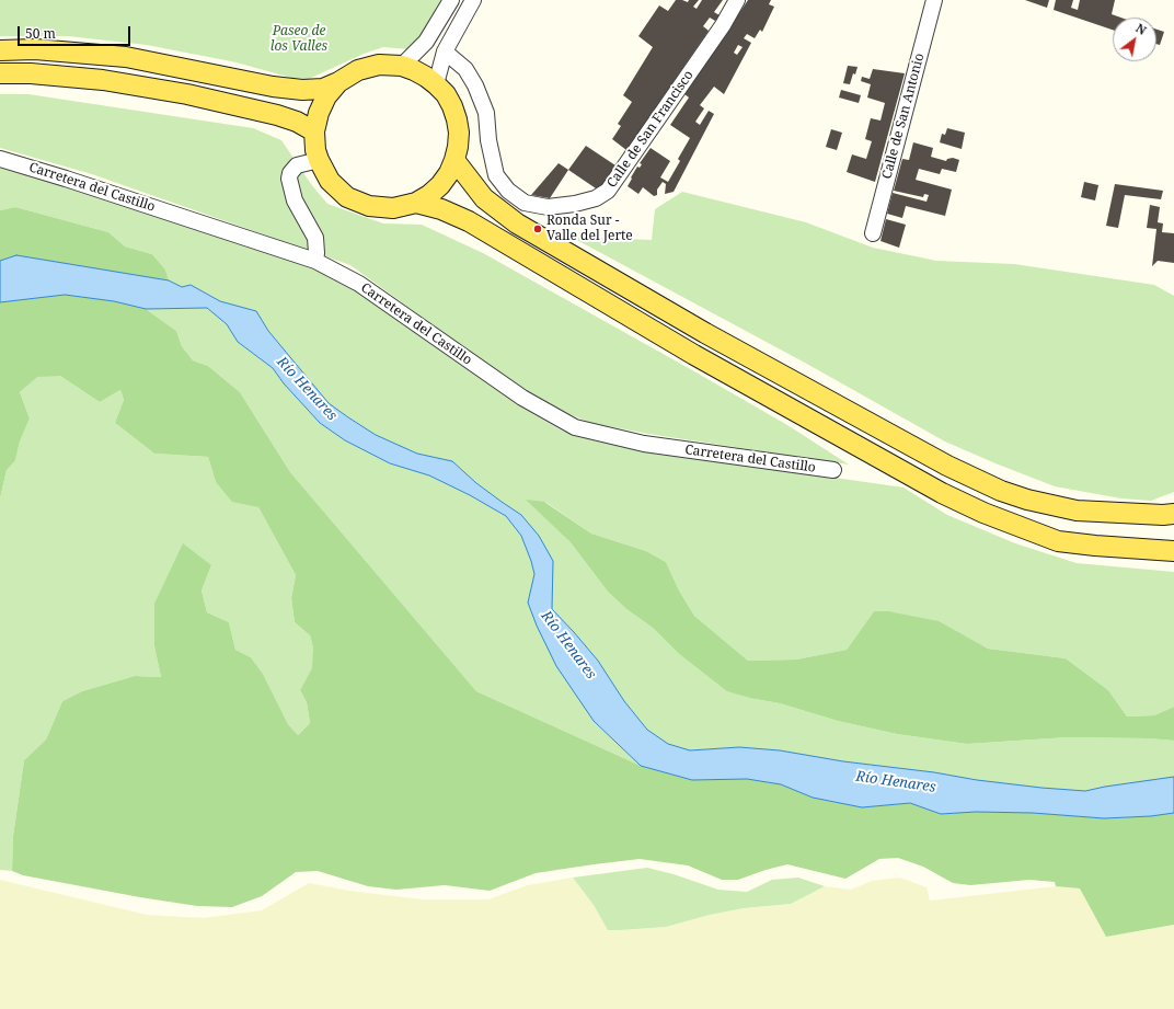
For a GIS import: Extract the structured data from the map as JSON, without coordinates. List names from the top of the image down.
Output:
{
  "streets": {
    "street": ["Calle de San Antonio", "Calle de San Francisco", "Carretera del Castillo"]
  },
  "water": ["Río Henares"],
  "parks": ["Paseo de los Valles"],
  "places": ["Ronda Sur - Valle del Jerte"],
  "scale_bar": "50 m",
  "north": "top right"
}
